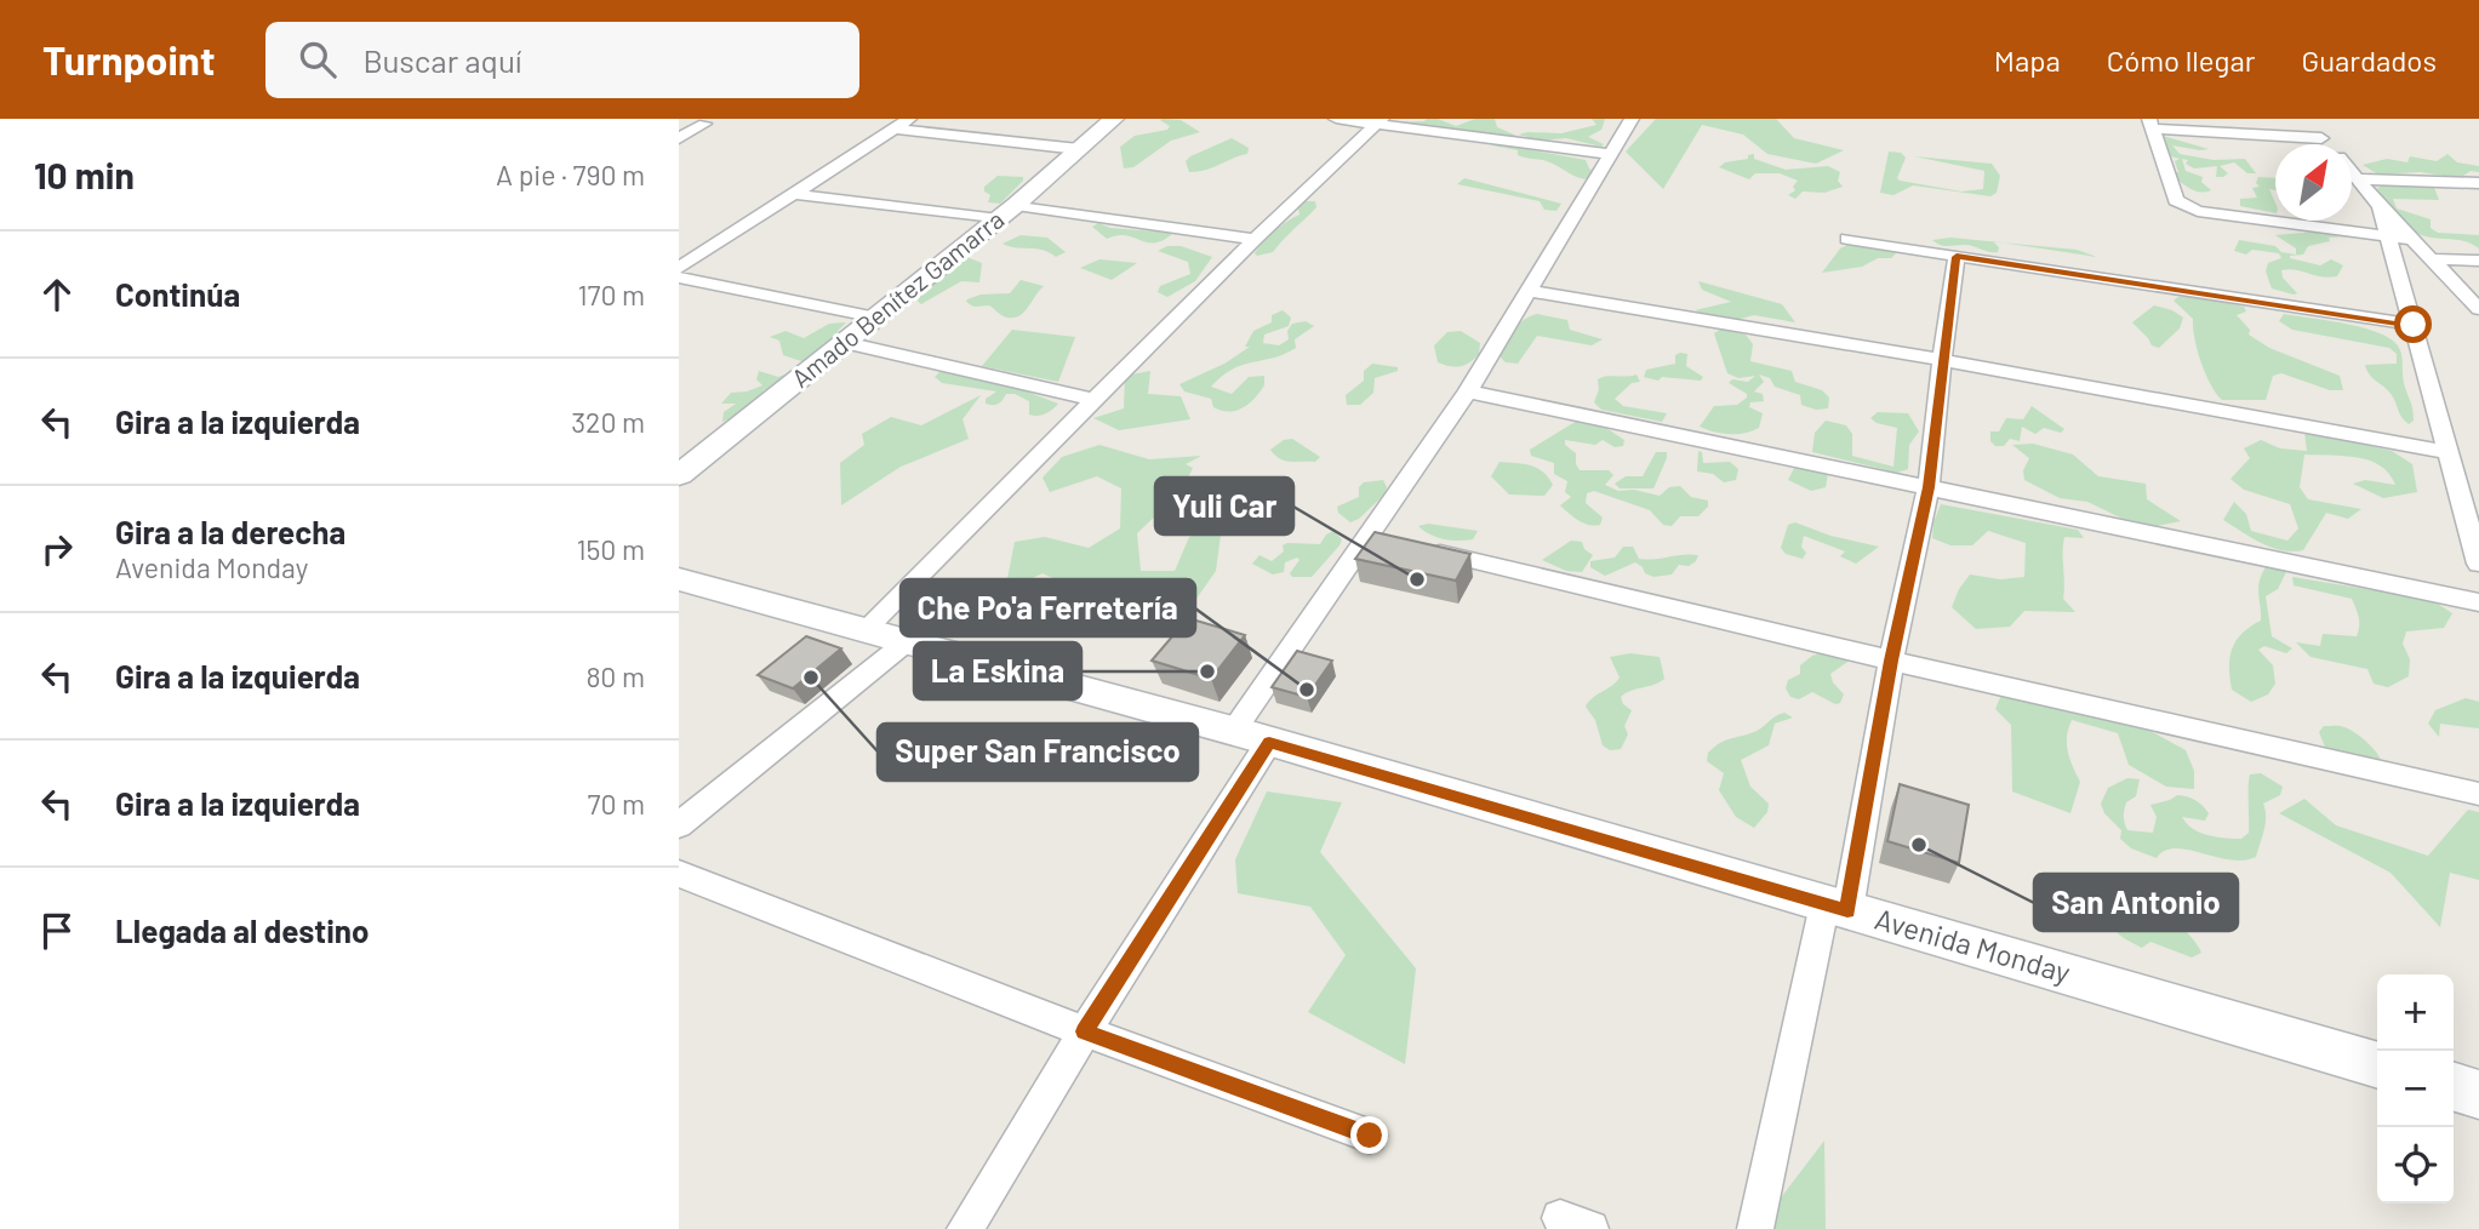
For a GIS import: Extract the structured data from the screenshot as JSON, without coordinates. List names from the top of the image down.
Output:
{
  "streets": {
    "main road": ["Amado Benítez Gamarra", "Avenida Monday"]
  },
  "places": [
    "Yuli Car",
    "La Eskina",
    "Super San Francisco",
    "Che Po'a Ferretería",
    "San Antonio"
  ],
  "north": "top right",
  "page": {
    "header": "Turnpoint",
    "search": "Buscar aquí",
    "nav": ["Mapa", "Cómo llegar", "Guardados"],
    "heading": ["10 min", "A pie · 790 m"],
    "list": [
      ["Continúa", "170 m"],
      ["Gira a la izquierda", "320 m"],
      ["Gira a la derecha", "Avenida Monday", "150 m"],
      ["Gira a la izquierda", "80 m"],
      ["Gira a la izquierda", "70 m"],
      "Llegada al destino"
    ],
    "map_buttons": ["+", "−"]
  }
}
